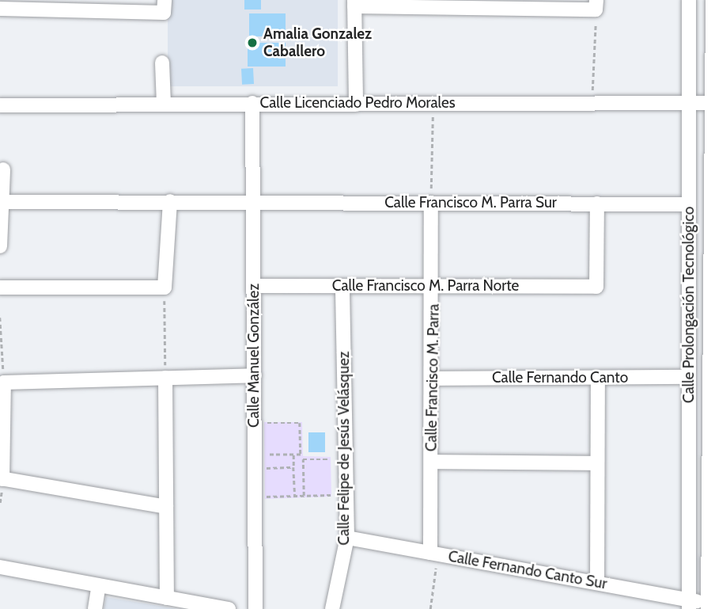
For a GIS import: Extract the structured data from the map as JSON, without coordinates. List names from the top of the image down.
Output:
{
  "streets": {
    "street": [
      "Calle Licenciado Pedro Morales",
      "Calle Francisco M. Parra Sur",
      "Calle Francisco M. Parra Norte",
      "Calle Prolongación Tecnológico",
      "Calle Manuel González",
      "Calle Francisco M. Parra",
      "Calle Fernando Canto",
      "Calle Felipe de Jesús Velásquez",
      "Calle Fernando Canto Sur"
    ]
  },
  "crossings": [
    ["Calle Licenciado Pedro Morales", "Calle Prolongación Tecnológico"],
    ["Calle Licenciado Pedro Morales", "Calle Manuel González"],
    ["Calle Francisco M. Parra Sur", "Calle Francisco M. Parra Norte"],
    ["Calle Francisco M. Parra Sur", "Calle Prolongación Tecnológico"],
    ["Calle Francisco M. Parra Sur", "Calle Manuel González"],
    ["Calle Francisco M. Parra Sur", "Calle Francisco M. Parra"],
    ["Calle Francisco M. Parra Norte", "Calle Manuel González"],
    ["Calle Francisco M. Parra Norte", "Calle Francisco M. Parra"],
    ["Calle Francisco M. Parra Norte", "Calle Felipe de Jesús Velásquez"],
    ["Calle Prolongación Tecnológico", "Calle Fernando Canto"],
    ["Calle Prolongación Tecnológico", "Calle Fernando Canto Sur"],
    ["Calle Francisco M. Parra", "Calle Fernando Canto"],
    ["Calle Francisco M. Parra", "Calle Fernando Canto Sur"],
    ["Calle Felipe de Jesús Velásquez", "Calle Fernando Canto Sur"]
  ],
  "places": ["Amalia Gonzalez Caballero"]
}
